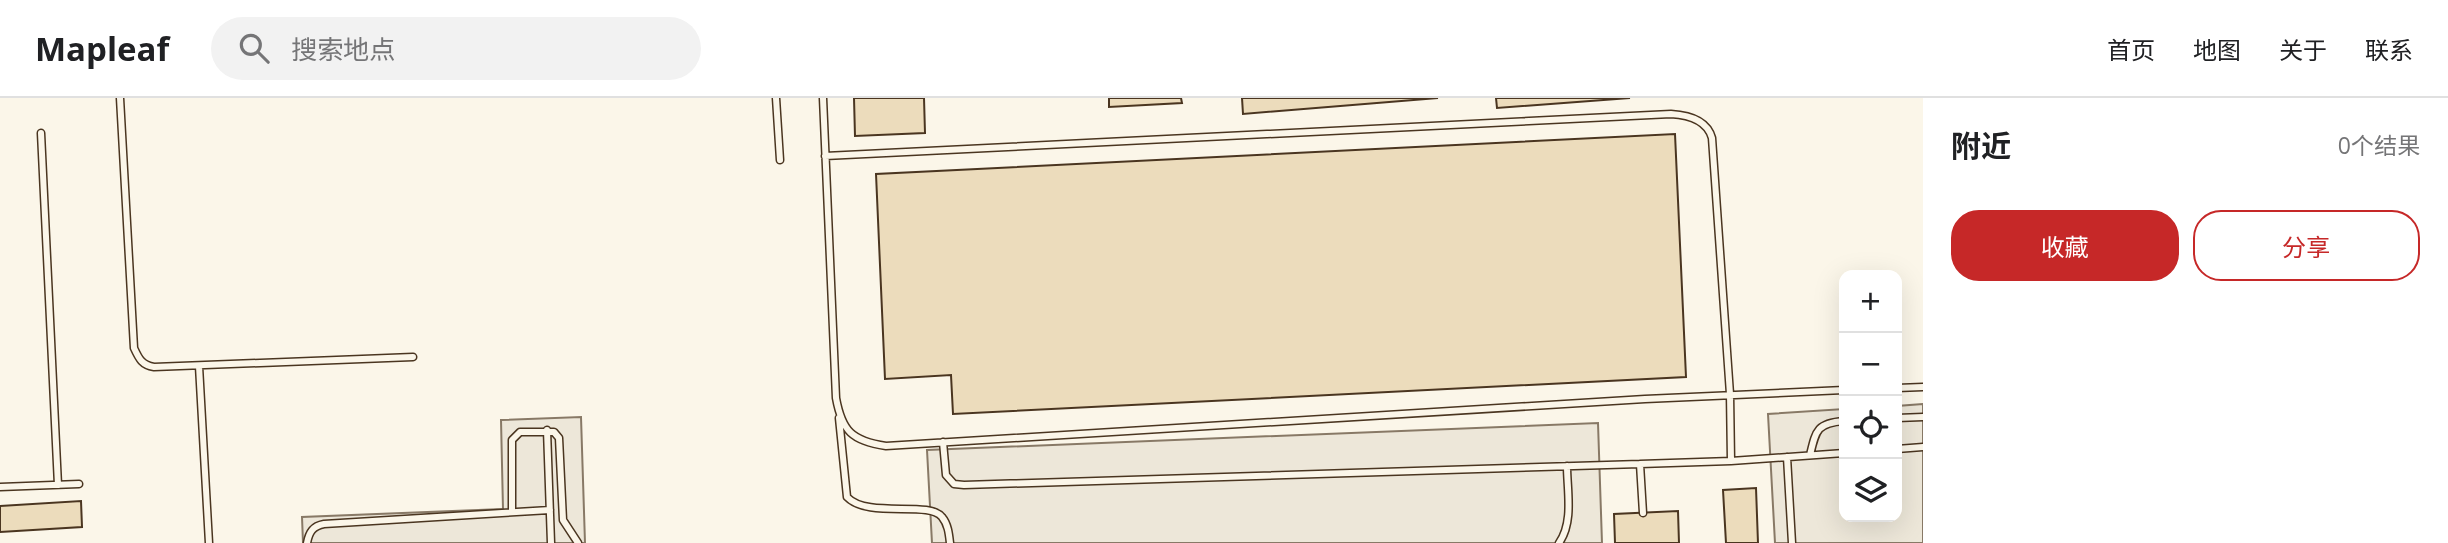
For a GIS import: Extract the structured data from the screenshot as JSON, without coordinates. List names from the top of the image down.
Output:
{
  "page": {
    "header": "Mapleaf",
    "search": "搜索地点",
    "nav": [
      "首页",
      "地图",
      "关于",
      "联系"
    ],
    "heading": ["附近", "0个结果"],
    "buttons": ["收藏", "分享"],
    "map_buttons": ["+", "−"]
  }
}
